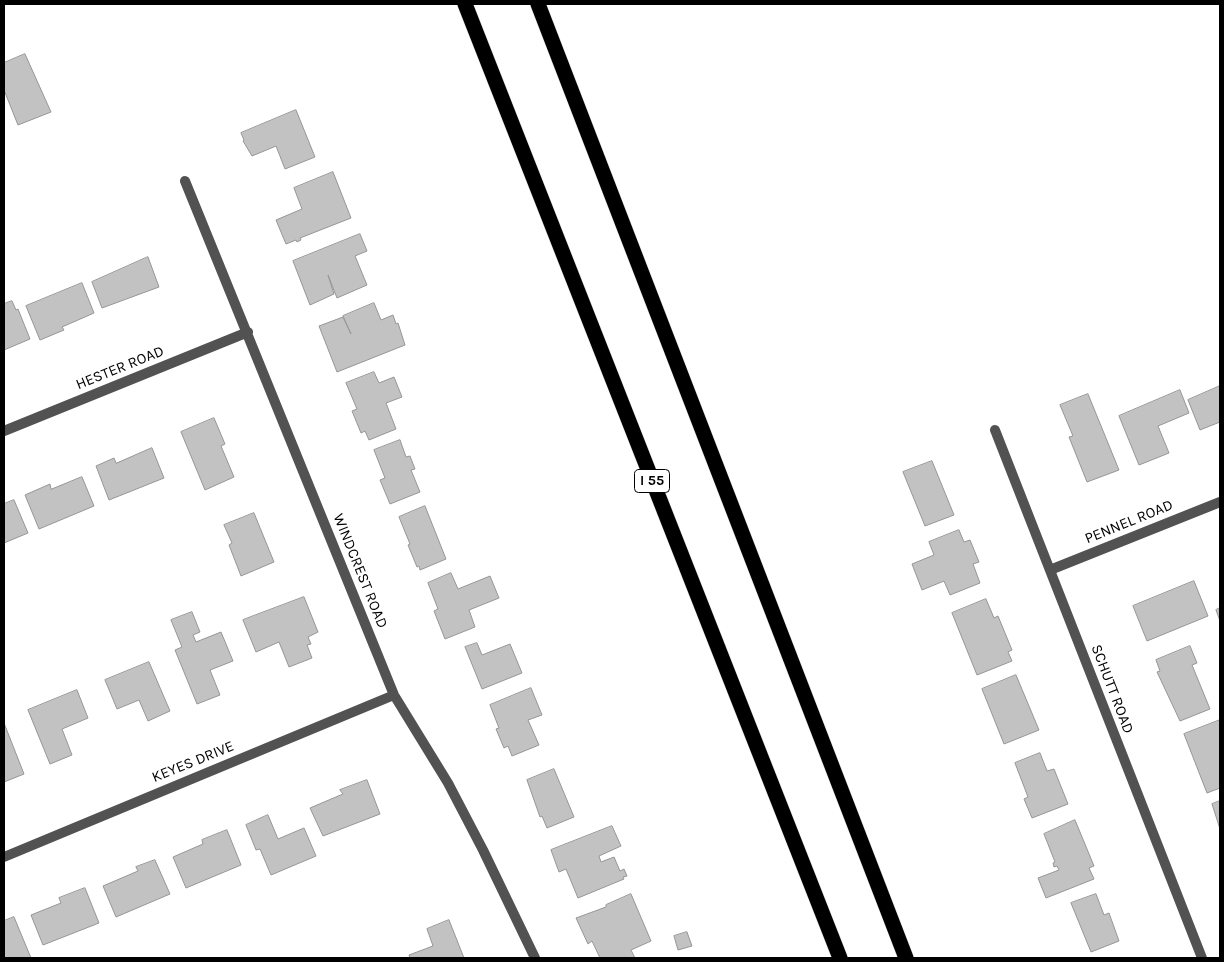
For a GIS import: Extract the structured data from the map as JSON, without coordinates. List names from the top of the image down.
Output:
{
  "streets": {
    "highway": ["I 55"],
    "street": [
      "HESTER ROAD",
      "PENNEL ROAD",
      "WINDCREST ROAD",
      "SCHUTT ROAD",
      "KEYES DRIVE"
    ]
  },
  "crossings": [
    ["HESTER ROAD", "WINDCREST ROAD"],
    ["PENNEL ROAD", "SCHUTT ROAD"],
    ["WINDCREST ROAD", "KEYES DRIVE"]
  ]
}
